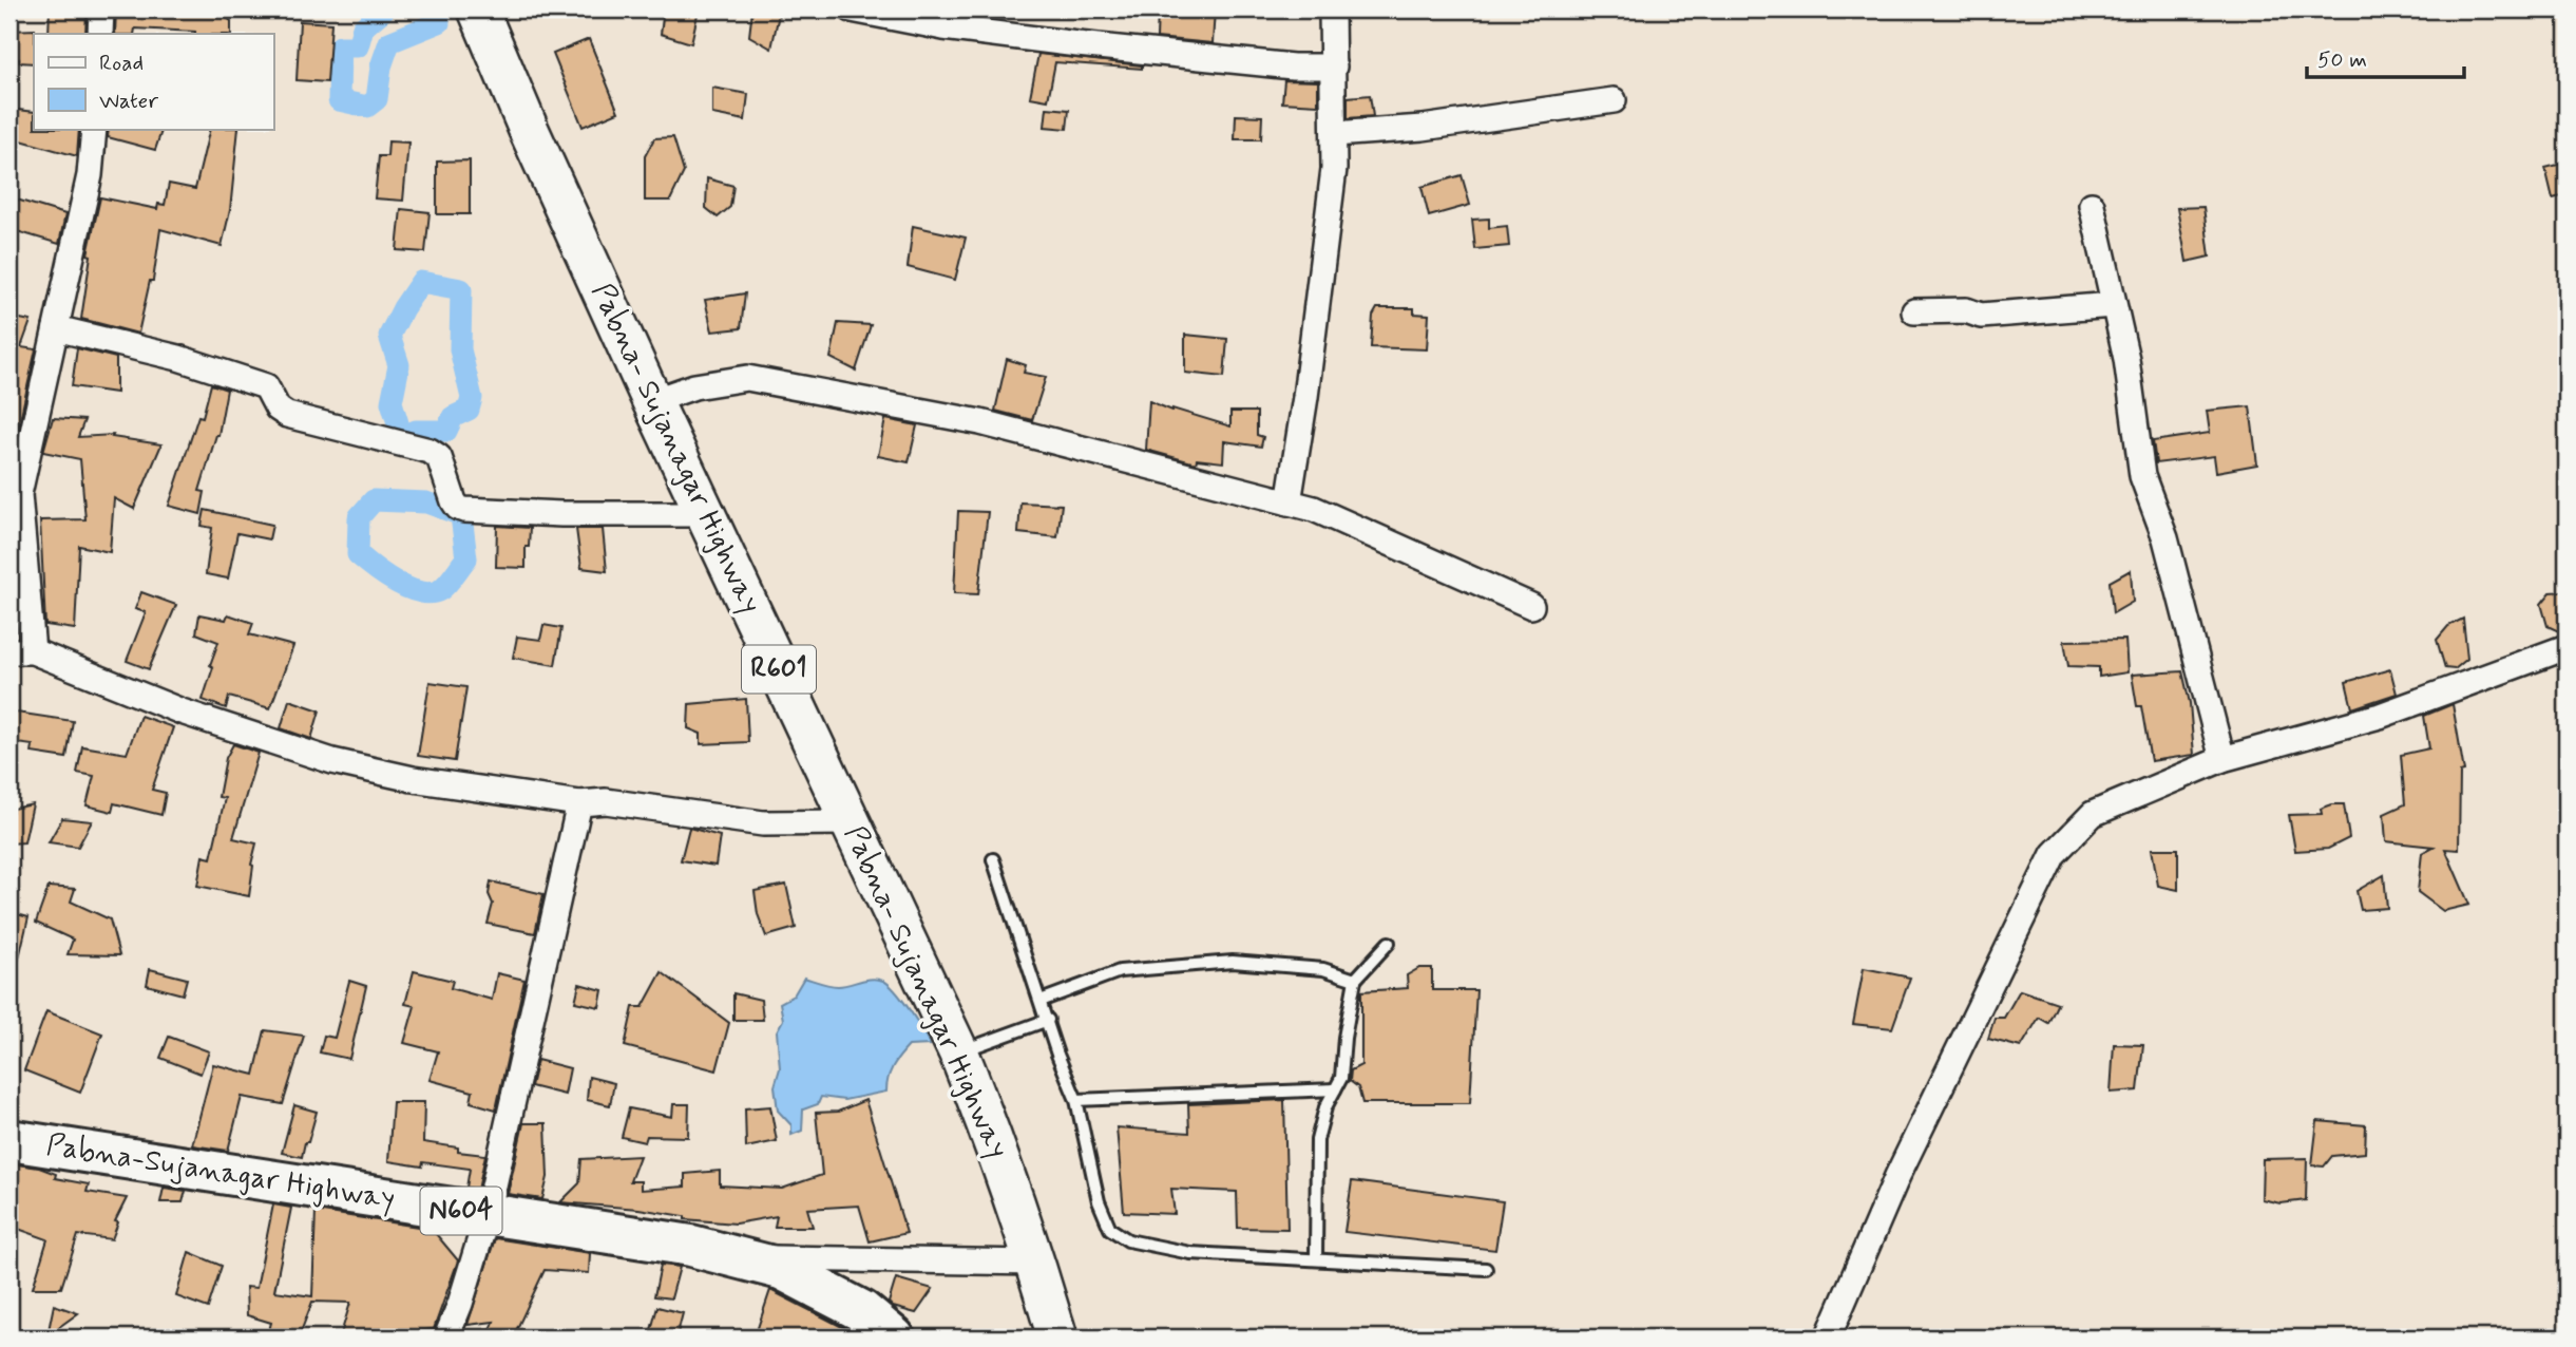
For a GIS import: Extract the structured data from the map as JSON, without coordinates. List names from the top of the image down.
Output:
{
  "streets": {
    "highway": ["Pabna-Sujanagar Highway", "N604"],
    "main road": ["Pabna- Sujanagar Highway", "R601"]
  },
  "legend": ["Road", "Water"],
  "scale_bar": "50 m"
}
